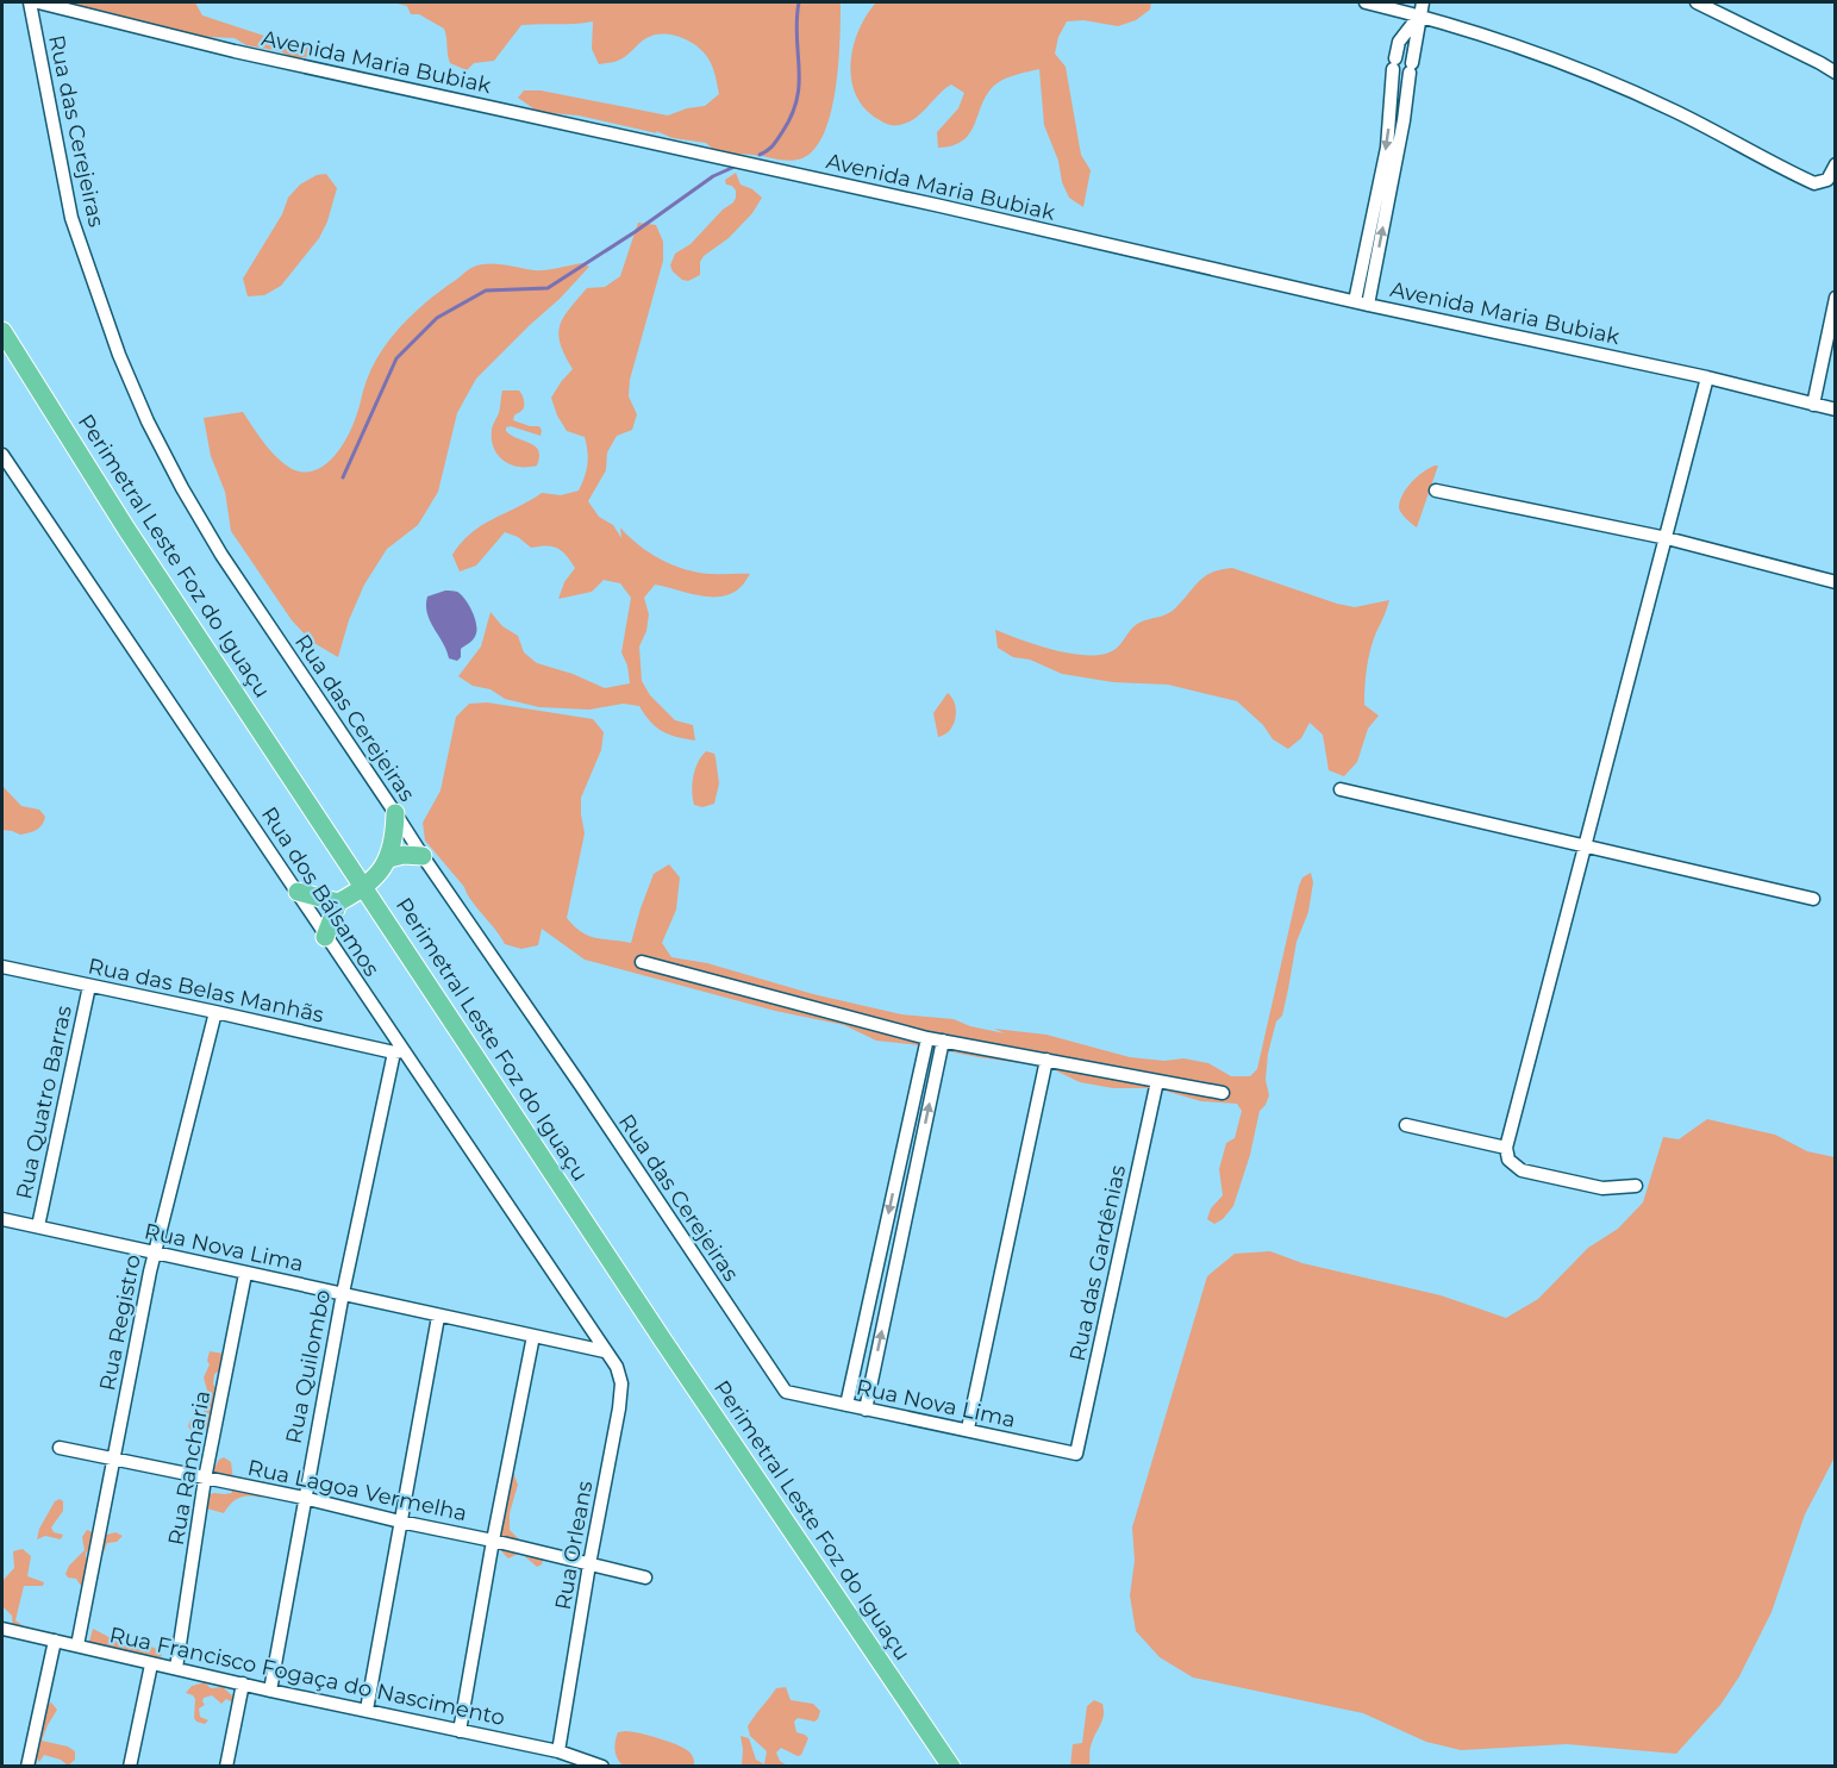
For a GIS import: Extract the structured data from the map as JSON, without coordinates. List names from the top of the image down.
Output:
{
  "streets": {
    "highway": ["Perimetral Leste Foz do Iguaçu"],
    "street": [
      "Avenida Maria Bubiak",
      "Rua das Cerejeiras",
      "Rua dos Bálsamos",
      "Rua das Belas Manhãs",
      "Rua Quatro Barras",
      "Rua Nova Lima",
      "Rua das Gardênias",
      "Rua Registro",
      "Rua Quilombo",
      "Rua Rancharia",
      "Rua Lagoa Vermelha",
      "Rua Orleans",
      "Rua Francisco Fogaça do Nascimento"
    ]
  },
  "crossings": [
    ["Rua das Cerejeiras", "Rua Nova Lima"],
    ["Rua dos Bálsamos", "Rua das Belas Manhãs"],
    ["Rua dos Bálsamos", "Rua Nova Lima"],
    ["Rua dos Bálsamos", "Rua Quilombo"],
    ["Rua dos Bálsamos", "Rua Orleans"],
    ["Rua das Belas Manhãs", "Rua Quatro Barras"],
    ["Rua das Belas Manhãs", "Rua Registro"],
    ["Rua das Belas Manhãs", "Rua Quilombo"],
    ["Rua Quatro Barras", "Rua Nova Lima"],
    ["Rua Nova Lima", "Rua das Gardênias"],
    ["Rua Nova Lima", "Rua Registro"],
    ["Rua Nova Lima", "Rua Quilombo"],
    ["Rua Nova Lima", "Rua Rancharia"],
    ["Rua Nova Lima", "Rua Orleans"],
    ["Rua Registro", "Rua Lagoa Vermelha"],
    ["Rua Registro", "Rua Francisco Fogaça do Nascimento"],
    ["Rua Quilombo", "Rua Lagoa Vermelha"],
    ["Rua Quilombo", "Rua Francisco Fogaça do Nascimento"],
    ["Rua Rancharia", "Rua Lagoa Vermelha"],
    ["Rua Rancharia", "Rua Francisco Fogaça do Nascimento"],
    ["Rua Lagoa Vermelha", "Rua Orleans"],
    ["Rua Orleans", "Rua Francisco Fogaça do Nascimento"]
  ]
}
